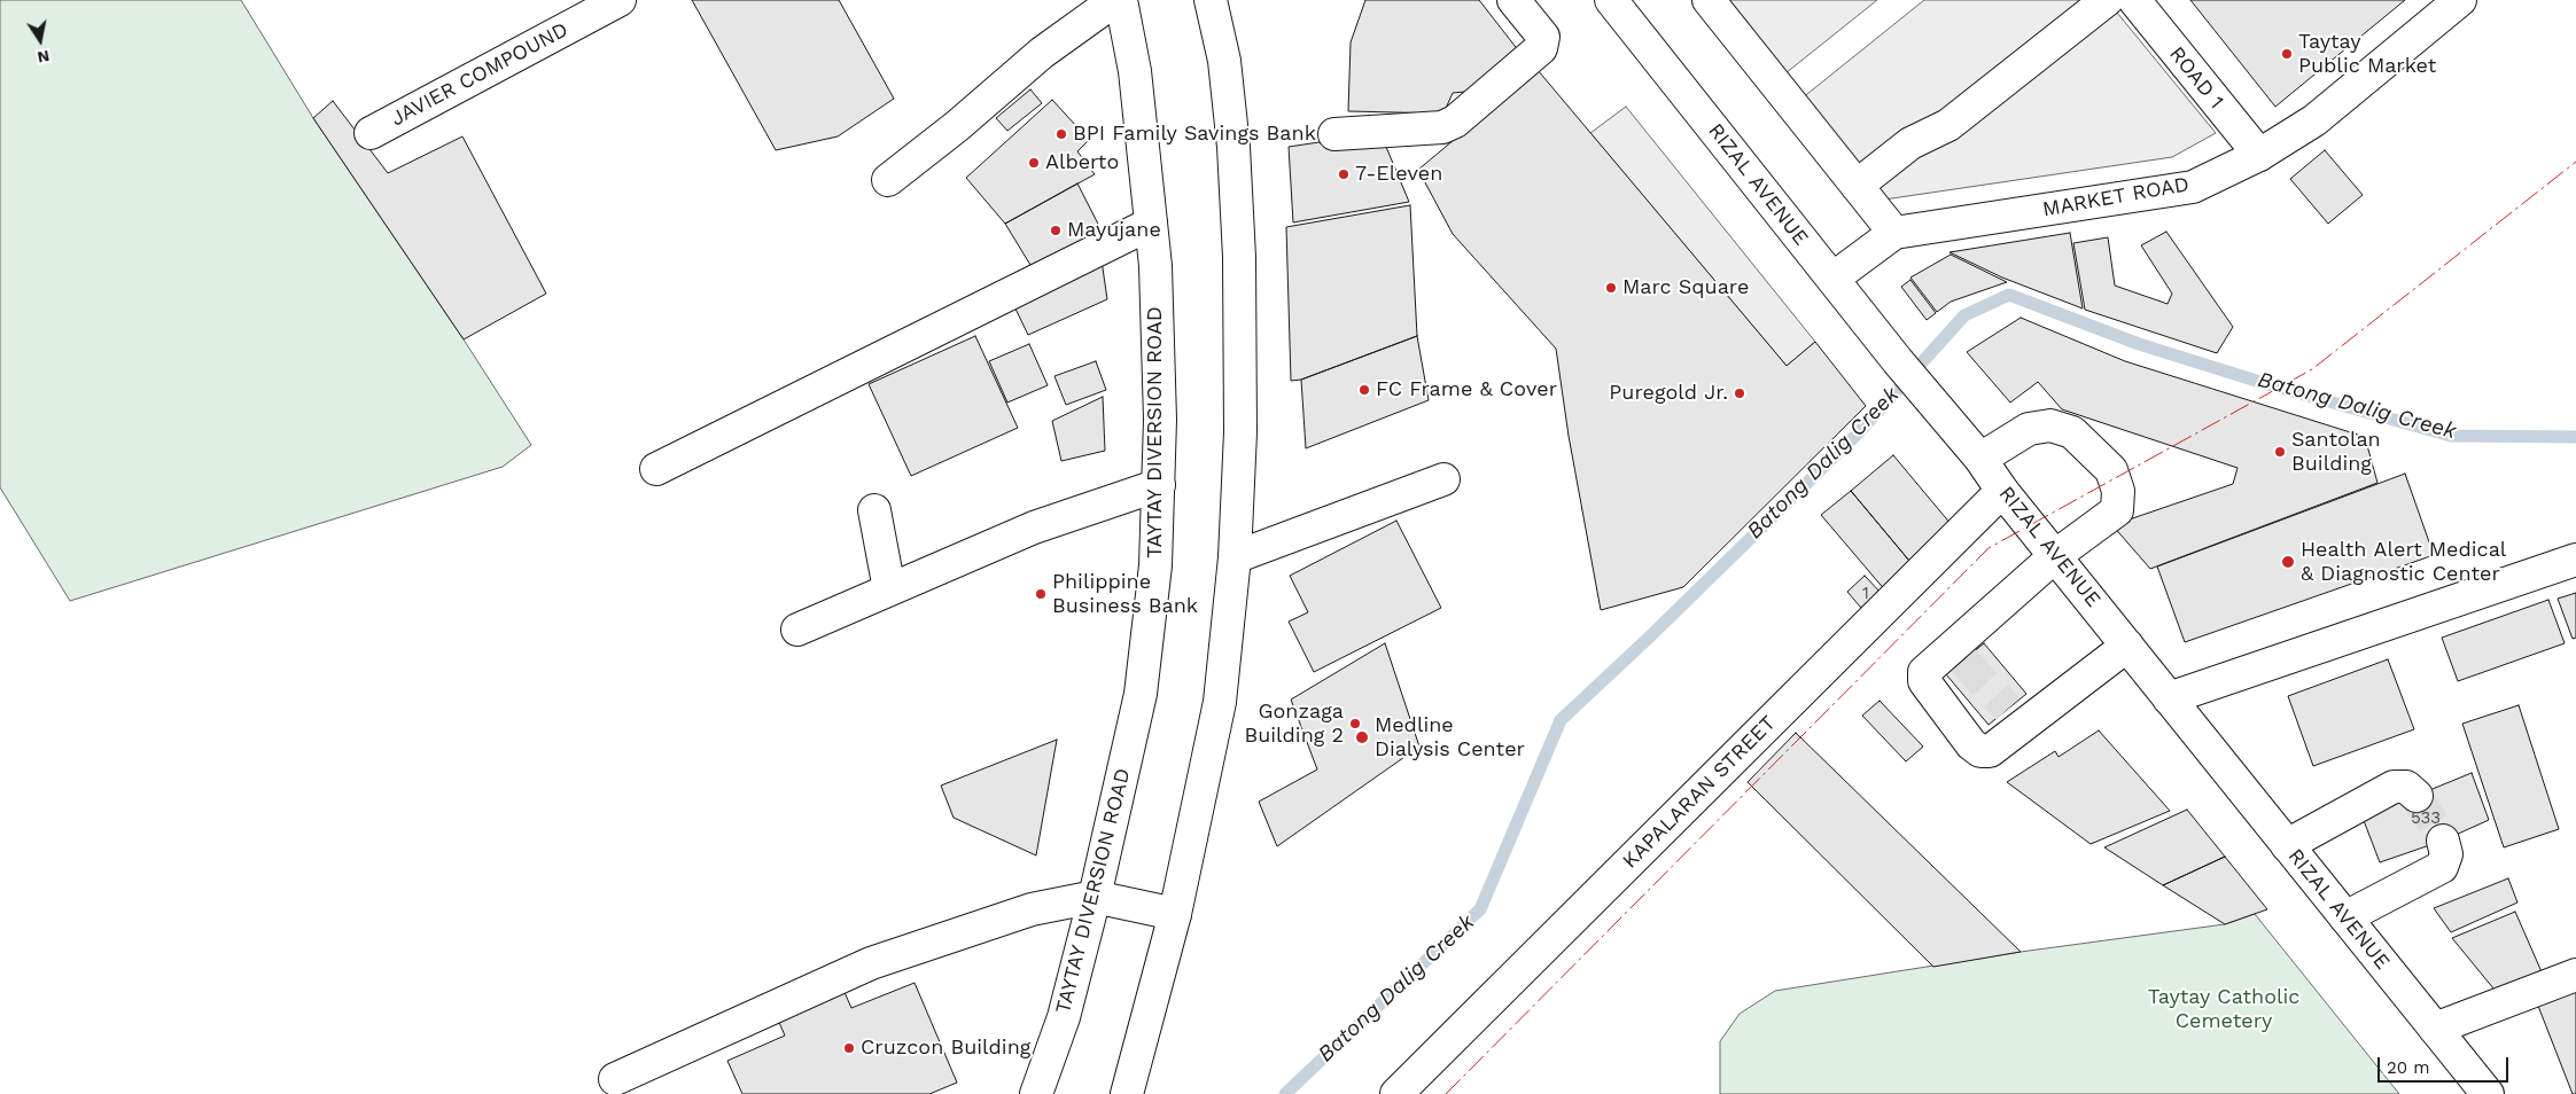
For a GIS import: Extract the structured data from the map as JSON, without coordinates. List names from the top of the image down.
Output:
{
  "streets": {
    "main road": [
      "JAVIER COMPOUND",
      "ROAD 1",
      "RIZAL AVENUE",
      "MARKET ROAD",
      "TAYTAY DIVERSION ROAD",
      "KAPALARAN STREET"
    ]
  },
  "crossings": [
    ["ROAD 1", "MARKET ROAD"],
    ["RIZAL AVENUE", "MARKET ROAD"],
    ["RIZAL AVENUE", "KAPALARAN STREET"]
  ],
  "water": ["Batong Dalig Creek"],
  "parks": ["Taytay Catholic Cemetery"],
  "places": [
    "Taytay Public Market",
    "BPI Family Savings Bank",
    "Alberto",
    "7-Eleven",
    "Mayujane",
    "Marc Square",
    "FC Frame & Cover",
    "Puregold Jr.",
    "Santolan Building",
    "Health Alert Medical & Diagnostic Center",
    "Philippine Business Bank",
    "Gonzaga Building 2",
    "Medline Dialysis Center",
    "Cruzcon Building"
  ],
  "house_numbers": ["1", "533"],
  "scale_bar": "20 m",
  "north": "bottom"
}
